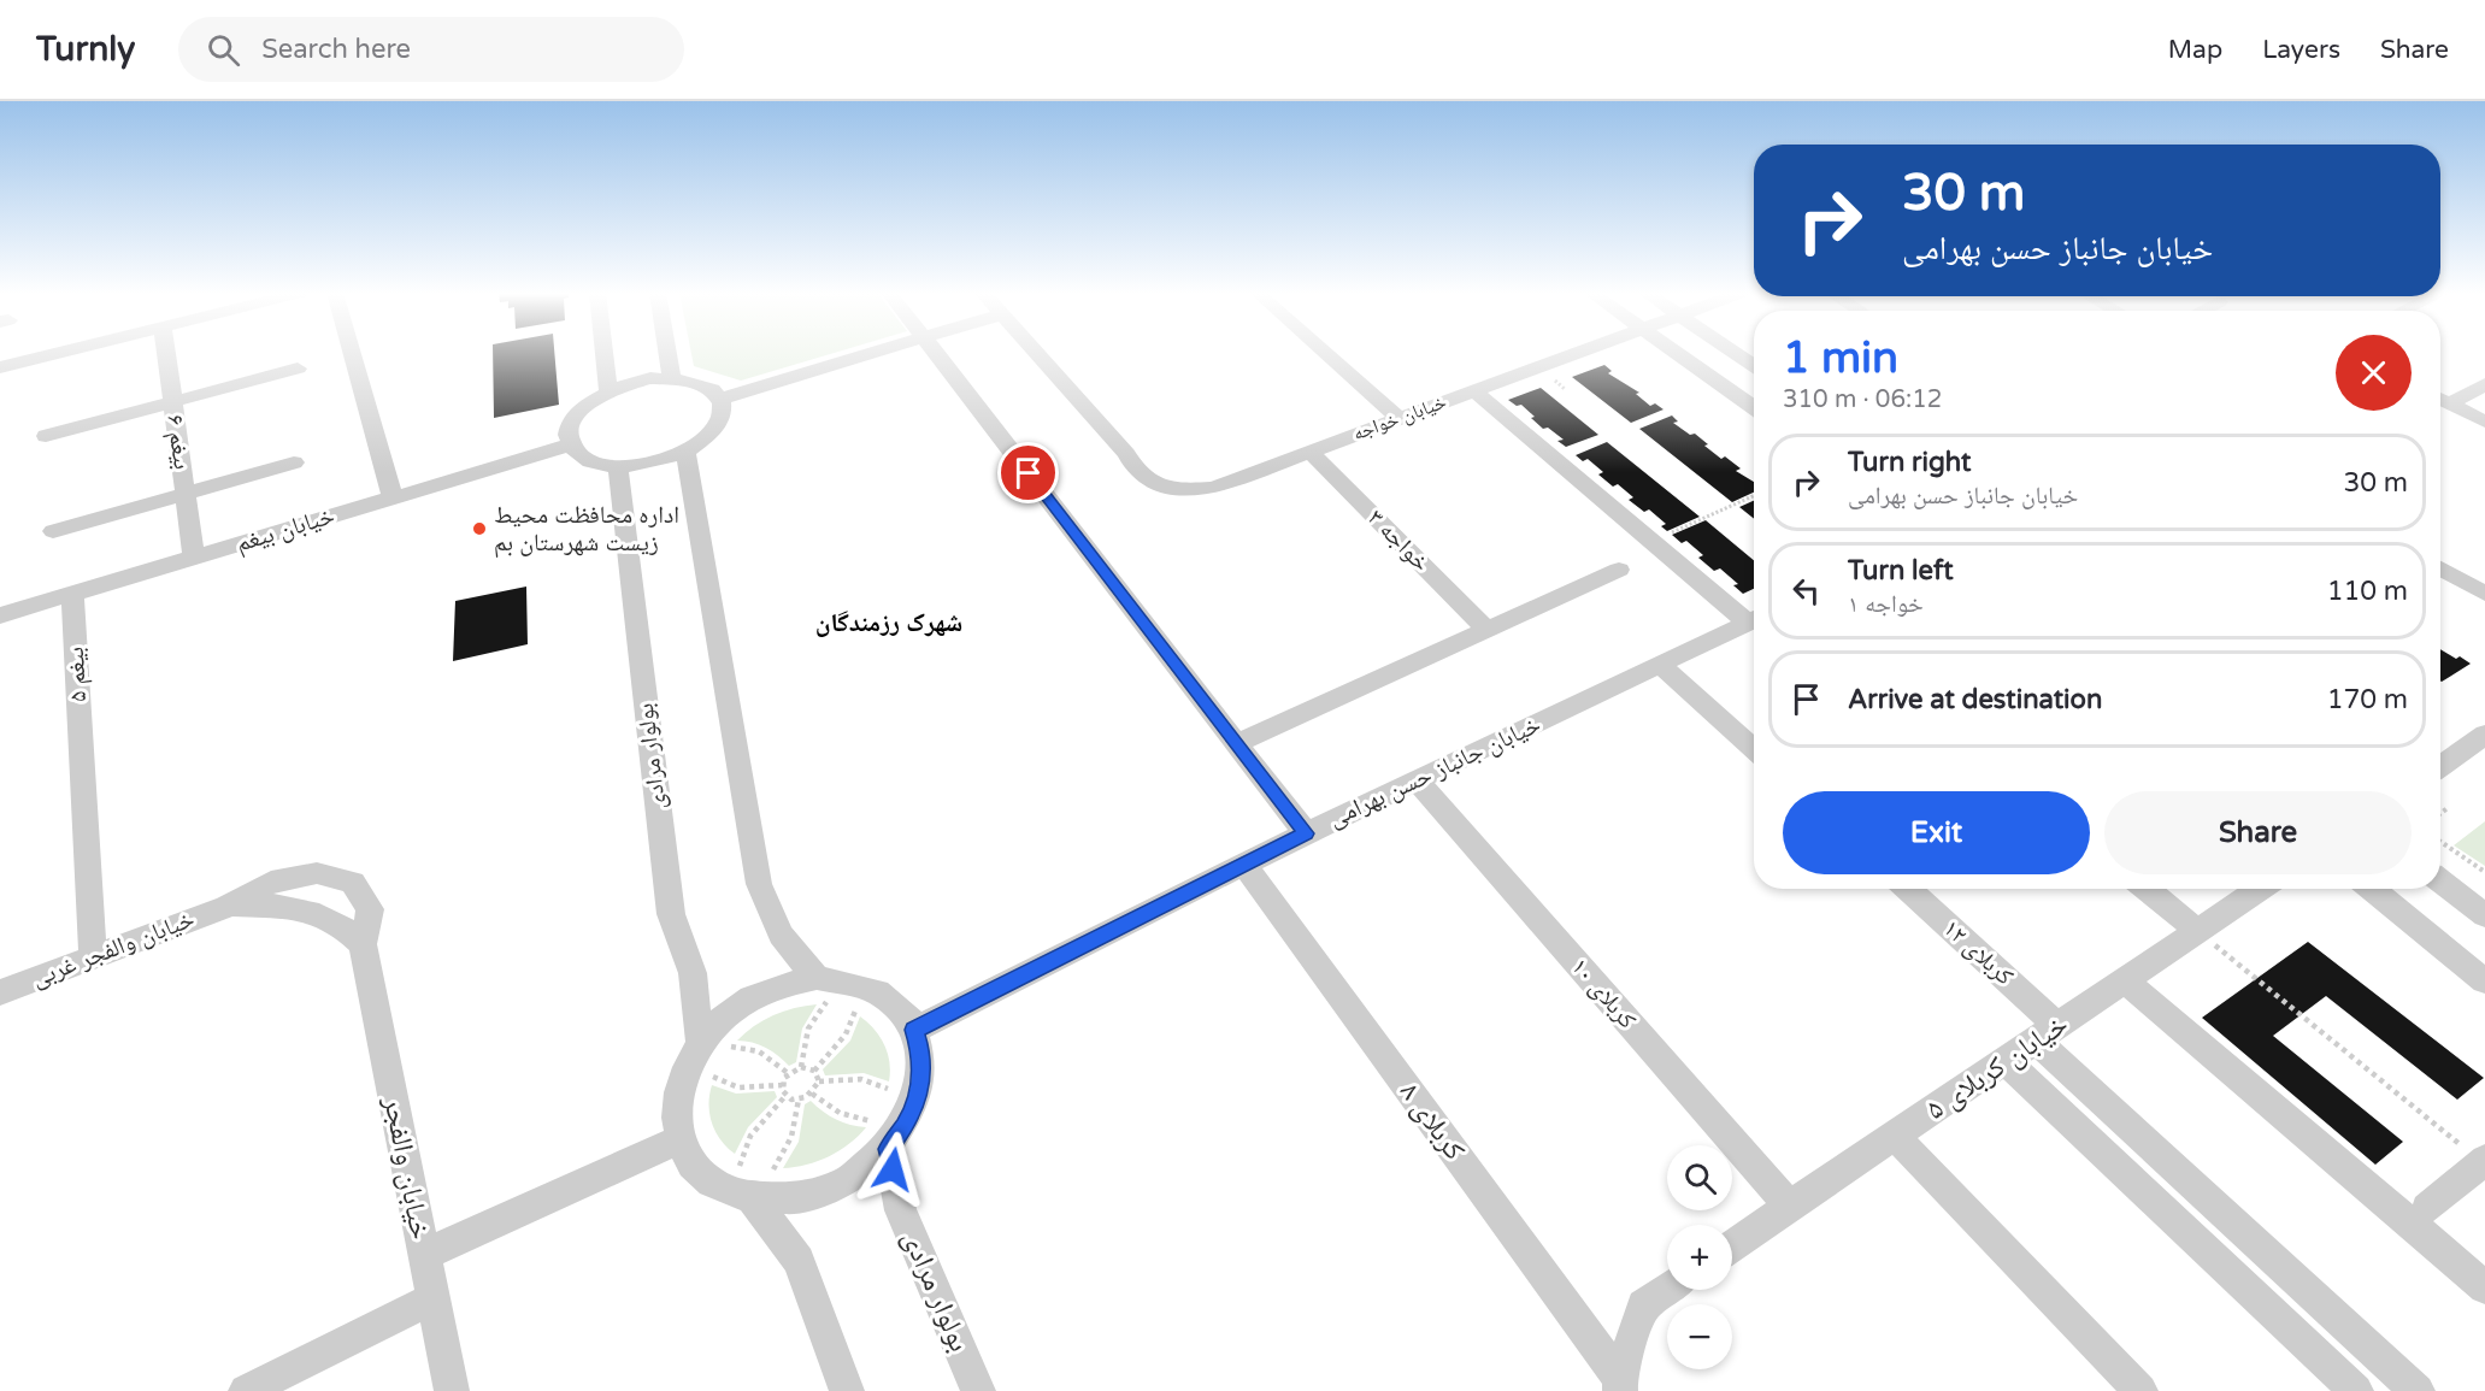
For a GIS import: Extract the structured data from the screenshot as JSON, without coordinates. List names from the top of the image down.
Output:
{
  "streets": {
    "street": [
      "خیابان خواجه",
      "بیغم ۶",
      "خیابان بیغم",
      "خواجه ۳",
      "بیغم ۵",
      "بولوار مرادی",
      "خیابان جانباز حسن بهرامی",
      "خیابان والفجر غربی",
      "کربلای ۱۲",
      "کربلای ۱۰",
      "خیابان کربلای ۵",
      "کربلای ۸",
      "خیابان والفجر"
    ]
  },
  "crossings": [
    ["خیابان خواجه", "خواجه ۳"],
    ["بیغم ۶", "خیابان بیغم"],
    ["خیابان بیغم", "بیغم ۵"],
    ["بیغم ۵", "خیابان والفجر غربی"],
    ["خیابان جانباز حسن بهرامی", "کربلای ۱۰"],
    ["خیابان جانباز حسن بهرامی", "کربلای ۸"],
    ["کربلای ۱۲", "خیابان کربلای ۵"],
    ["کربلای ۱۰", "خیابان کربلای ۵"]
  ],
  "districts": ["شهرک رزمندگان"],
  "places": ["اداره محافظت محیط زیست شهرستان بم"],
  "page": {
    "header": "Turnly",
    "search": "Search here",
    "nav": ["Map", "Layers", "Share"],
    "turn": ["30 m", "خیابان جانباز حسن بهرامی"],
    "heading": ["1 min", "310 m · 06:12"],
    "list": [
      {
        "name": "Turn right",
        "note": "خیابان جانباز حسن بهرامی",
        "value": "30 m"
      },
      {
        "name": "Turn left",
        "note": "خواجه ۱",
        "value": "110 m"
      },
      {
        "name": "Arrive at destination",
        "value": "170 m"
      }
    ],
    "buttons": ["Exit", "Share"],
    "map_buttons": ["+", "−"]
  }
}
